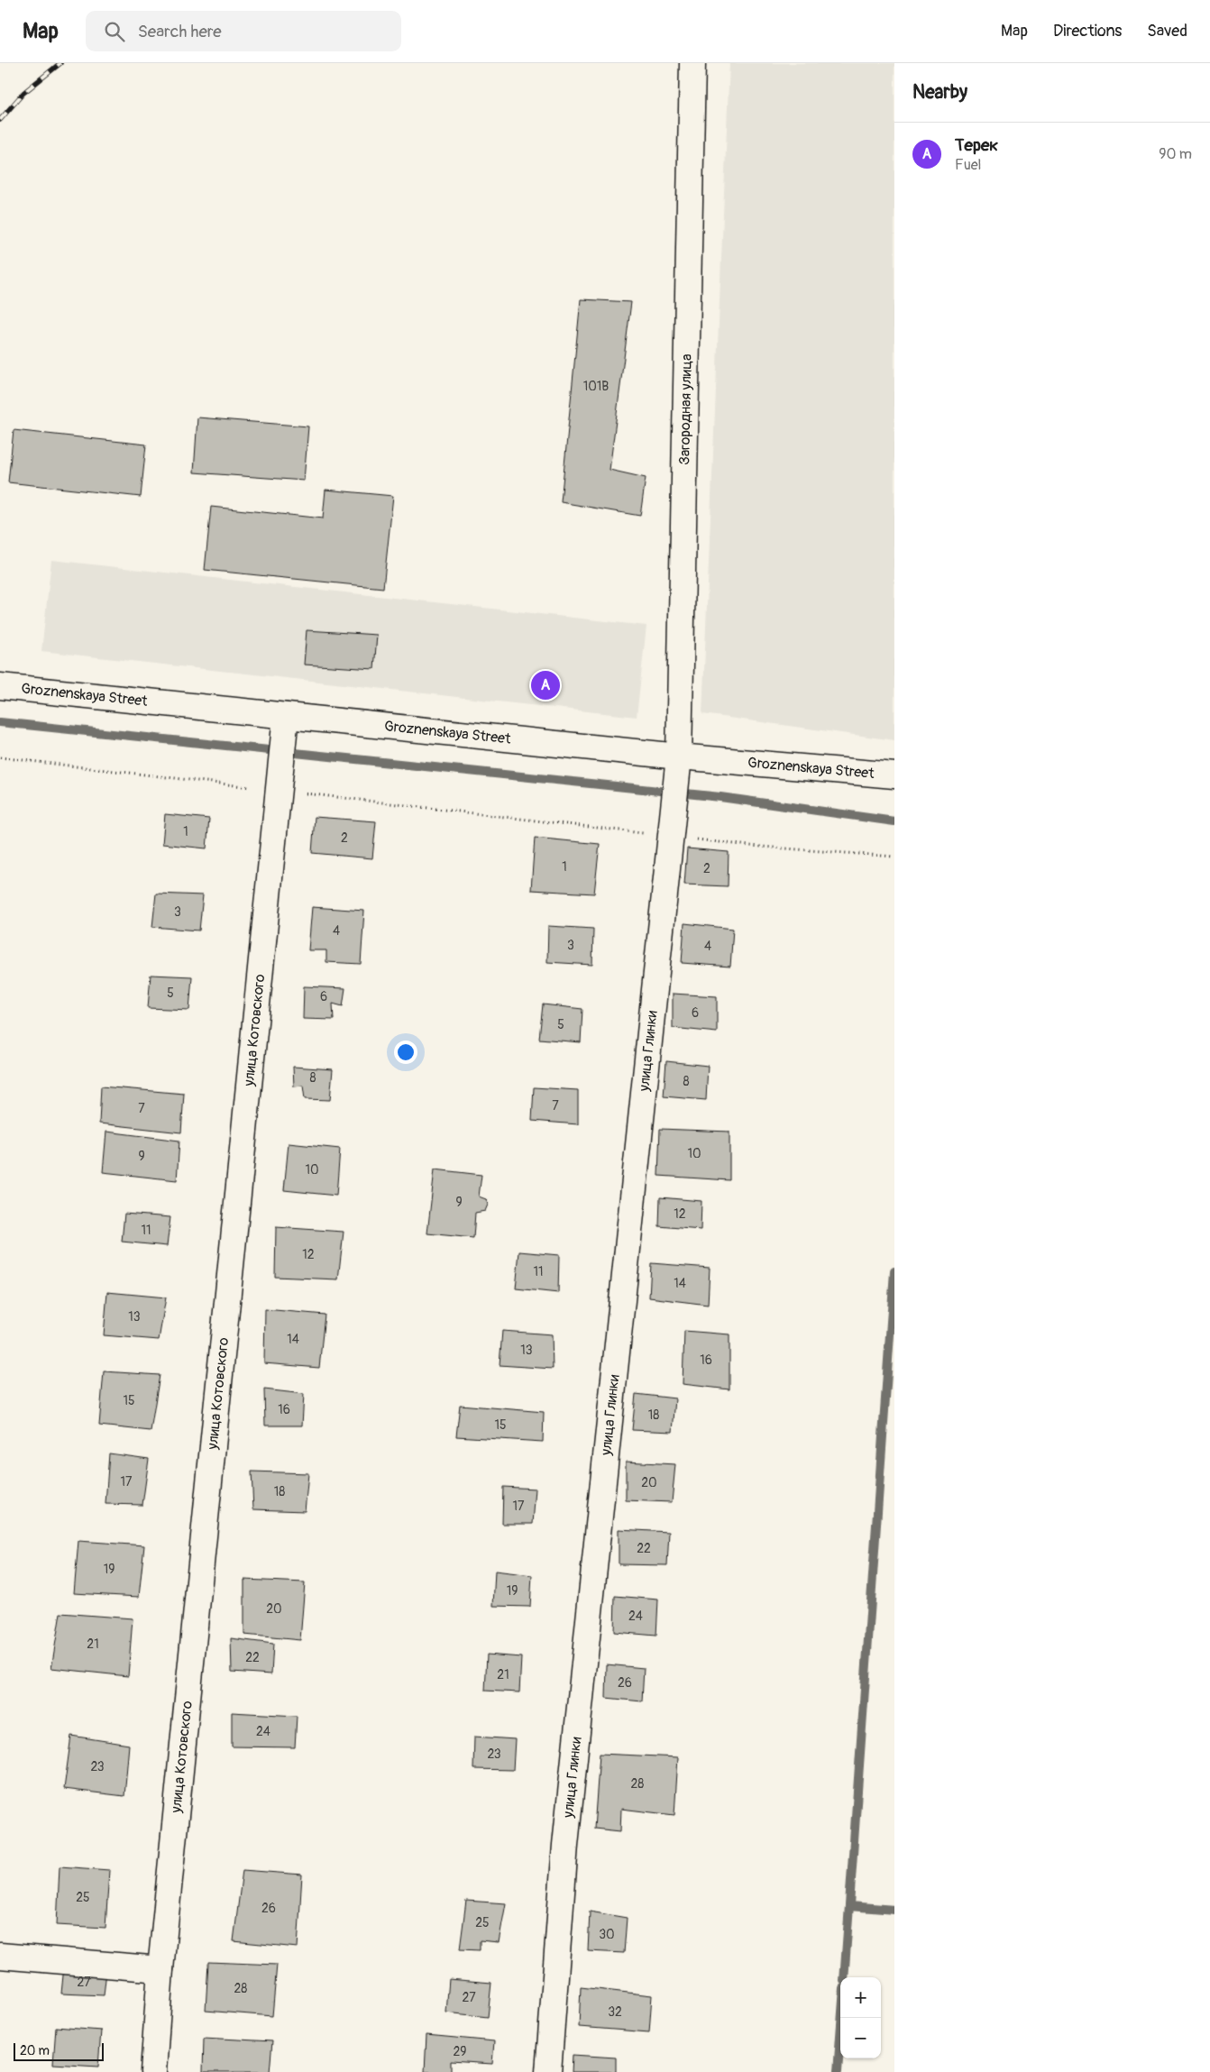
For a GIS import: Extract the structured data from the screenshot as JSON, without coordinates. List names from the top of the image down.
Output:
{
  "streets": {
    "street": [
      "Загородная улица",
      "Groznenskaya Street",
      "улица Котовского",
      "улица Глинки"
    ]
  },
  "crossings": [
    ["Загородная улица", "Groznenskaya Street"],
    ["Загородная улица", "улица Глинки"],
    ["Groznenskaya Street", "улица Котовского"],
    ["Groznenskaya Street", "улица Глинки"]
  ],
  "house_numbers": [
    "101В",
    "1",
    "2",
    "1",
    "2",
    "3",
    "4",
    "3",
    "4",
    "5",
    "6",
    "6",
    "5",
    "8",
    "8",
    "7",
    "7",
    "10",
    "9",
    "10",
    "9",
    "12",
    "11",
    "12",
    "11",
    "14",
    "13",
    "14",
    "13",
    "16",
    "15",
    "16",
    "18",
    "15",
    "17",
    "20",
    "18",
    "17",
    "22",
    "19",
    "19",
    "20",
    "24",
    "21",
    "22",
    "21",
    "26",
    "24",
    "23",
    "23",
    "28",
    "25",
    "26",
    "25",
    "30",
    "27",
    "28",
    "27",
    "32",
    "29"
  ],
  "scale_bar": "20 m",
  "page": {
    "header": "Map",
    "search": "Search here",
    "nav": ["Map", "Directions", "Saved"],
    "heading": "Nearby",
    "list": [
      {
        "mark": "A",
        "name": "Терек",
        "note": "Fuel",
        "value": "90 m"
      }
    ],
    "pins": "A",
    "map_buttons": ["+", "−"],
    "scale": "20 m"
  }
}
